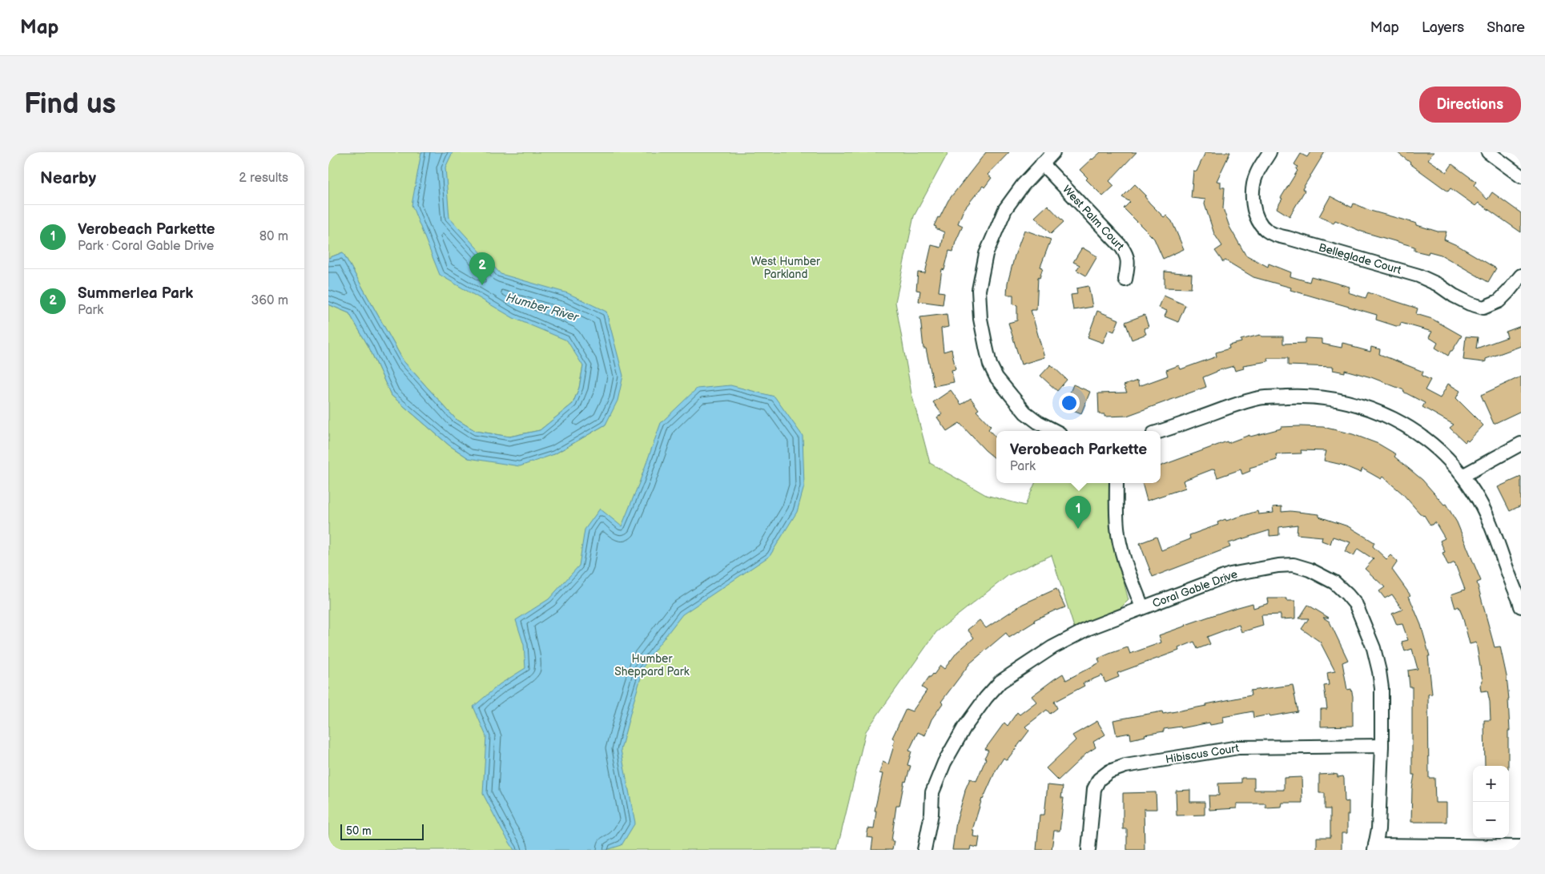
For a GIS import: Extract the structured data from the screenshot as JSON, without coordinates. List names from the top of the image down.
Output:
{
  "streets": {
    "street": [
      "West Palm Court",
      "Belleglade Court",
      "Coral Gable Drive",
      "Hibiscus Court"
    ]
  },
  "crossings": [
    ["Coral Gable Drive", "Hibiscus Court"]
  ],
  "water": ["Humber River"],
  "parks": ["West Humber Parkland", "Humber Sheppard Park"],
  "scale_bar": "50 m",
  "page": {
    "header": "Map",
    "nav": ["Map", "Layers", "Share"],
    "buttons": "Directions",
    "title": "Find us",
    "heading": ["Nearby", "2 results"],
    "list": [
      {
        "mark": "1",
        "name": "Verobeach Parkette",
        "note": "Park · Coral Gable Drive",
        "value": "80 m"
      },
      {
        "mark": "2",
        "name": "Summerlea Park",
        "note": "Park",
        "value": "360 m"
      }
    ],
    "pins": ["2", "1"],
    "popup": ["Verobeach Parkette", "Park"],
    "map_buttons": ["+", "−"],
    "scale": "50 m"
  }
}
